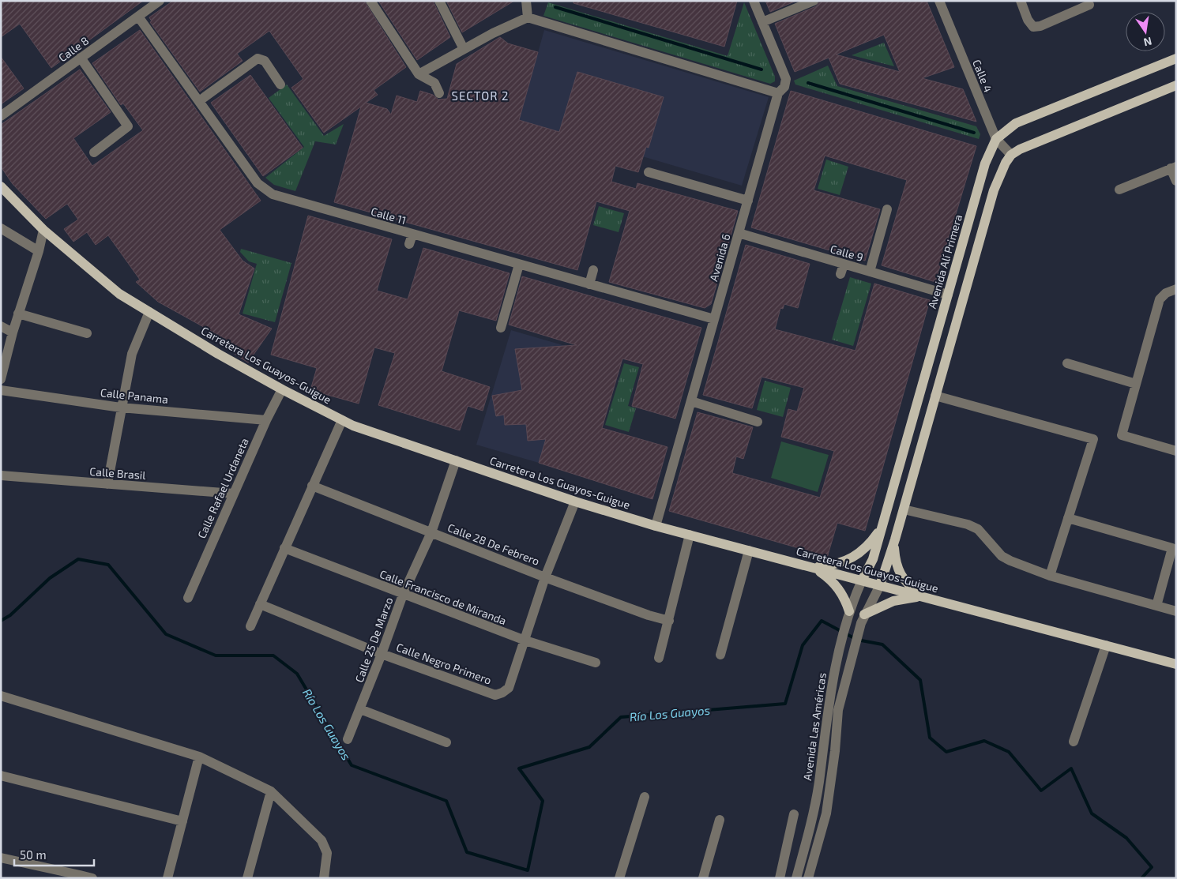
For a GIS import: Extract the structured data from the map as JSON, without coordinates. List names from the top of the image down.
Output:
{
  "streets": {
    "main road": ["Avenida Alí Primera", "Carretera Los Guayos-Guigue"],
    "street": [
      "Calle 8",
      "Calle 4",
      "Calle 11",
      "Calle 9",
      "Avenida 6",
      "Calle Panama",
      "Calle Brasil",
      "Calle Rafael Urdaneta",
      "Calle 28 De Febrero",
      "Calle Francisco de Miranda",
      "Calle 25 De Marzo",
      "Calle Negro Primero",
      "Avenida Las Américas"
    ]
  },
  "crossings": [
    ["Calle 8", "Calle 11"],
    ["Calle 4", "Avenida Alí Primera"],
    ["Calle 11", "Avenida 6"],
    ["Calle 9", "Avenida 6"],
    ["Calle 9", "Avenida Alí Primera"],
    ["Avenida 6", "Carretera Los Guayos-Guigue"],
    ["Avenida Alí Primera", "Carretera Los Guayos-Guigue"],
    ["Avenida Alí Primera", "Avenida Las Américas"],
    ["Carretera Los Guayos-Guigue", "Calle Rafael Urdaneta"],
    ["Carretera Los Guayos-Guigue", "Calle 25 De Marzo"],
    ["Carretera Los Guayos-Guigue", "Avenida Las Américas"],
    ["Calle Panama", "Calle Rafael Urdaneta"],
    ["Calle Brasil", "Calle Rafael Urdaneta"],
    ["Calle 28 De Febrero", "Calle 25 De Marzo"],
    ["Calle Francisco de Miranda", "Calle 25 De Marzo"],
    ["Calle Francisco de Miranda", "Calle Negro Primero"],
    ["Calle 25 De Marzo", "Calle Negro Primero"]
  ],
  "districts": ["SECTOR 2"],
  "water": ["Río Los Guayos"],
  "scale_bar": "50 m",
  "north": "bottom"
}
